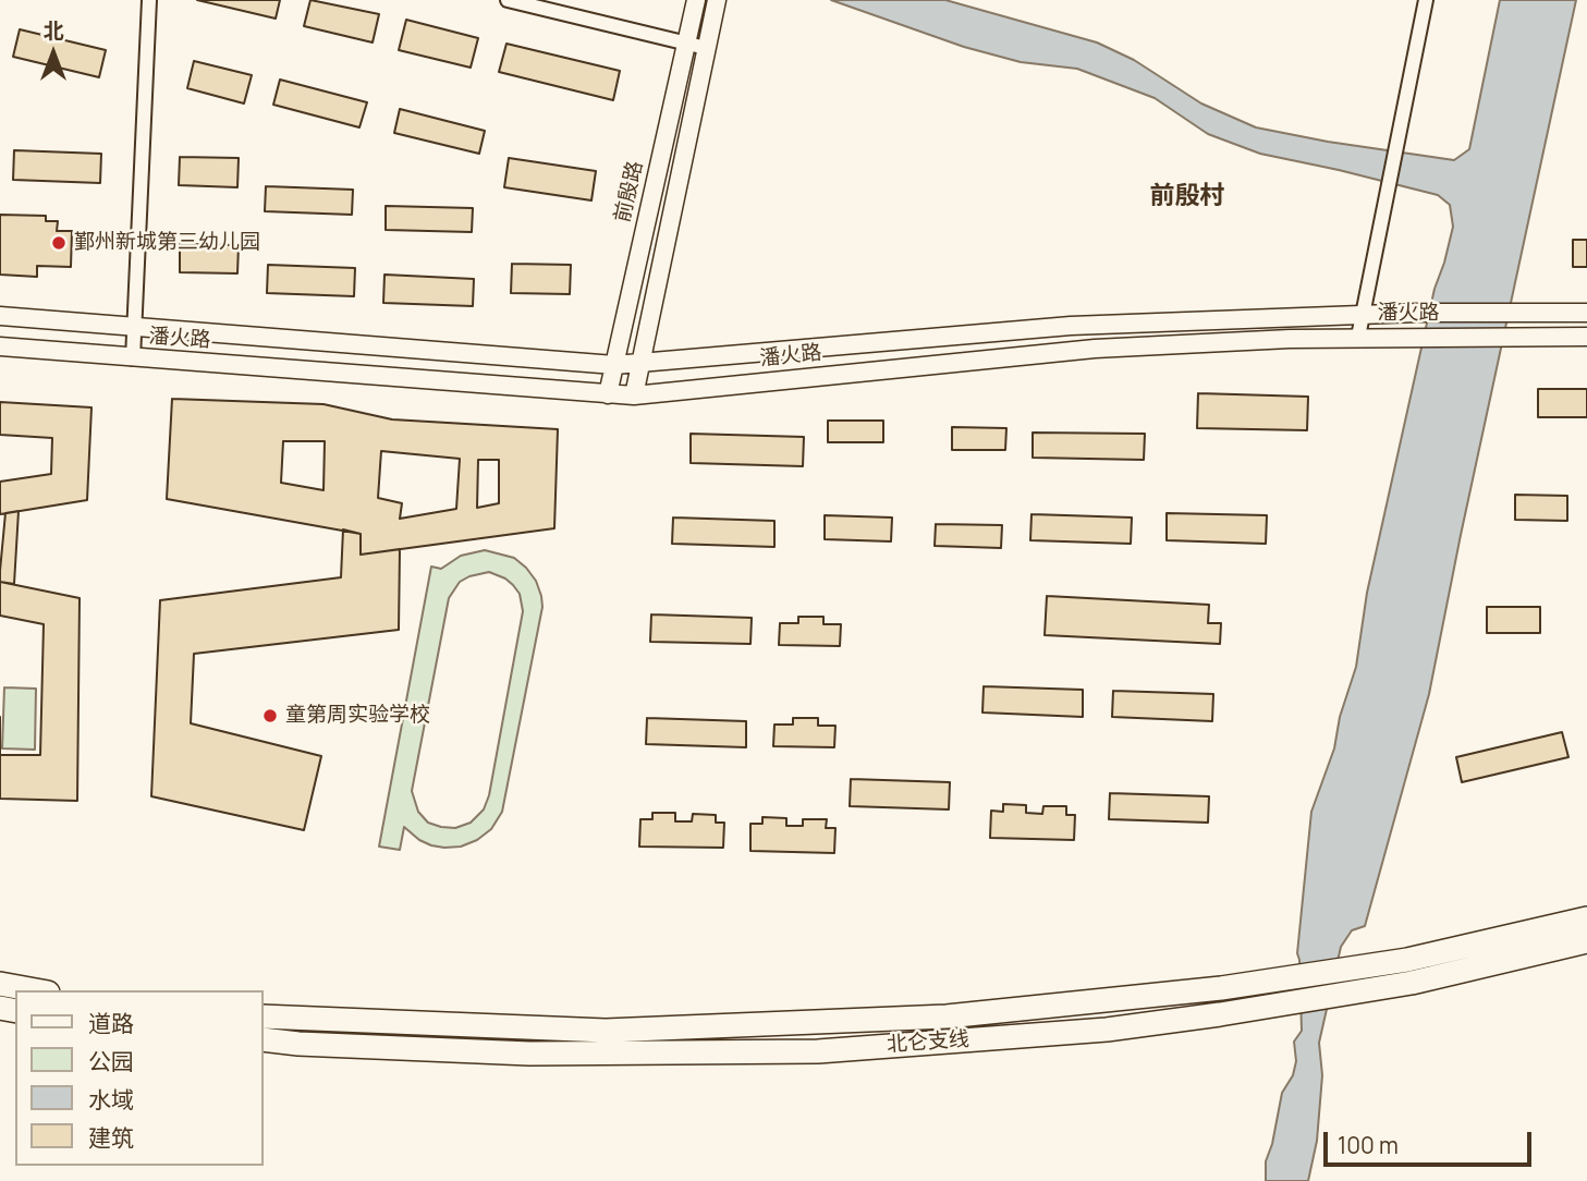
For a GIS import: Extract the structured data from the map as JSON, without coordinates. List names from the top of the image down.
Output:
{
  "streets": {
    "highway": ["北仑支线"],
    "street": ["前殷路", "潘火路"]
  },
  "crossings": [
    ["前殷路", "潘火路"]
  ],
  "districts": ["前殷村"],
  "places": ["鄞州新城第三幼儿园", "童第周实验学校"],
  "legend": [
    "道路",
    "公园",
    "水域",
    "建筑"
  ],
  "scale_bar": "100 m",
  "north": "top"
}
